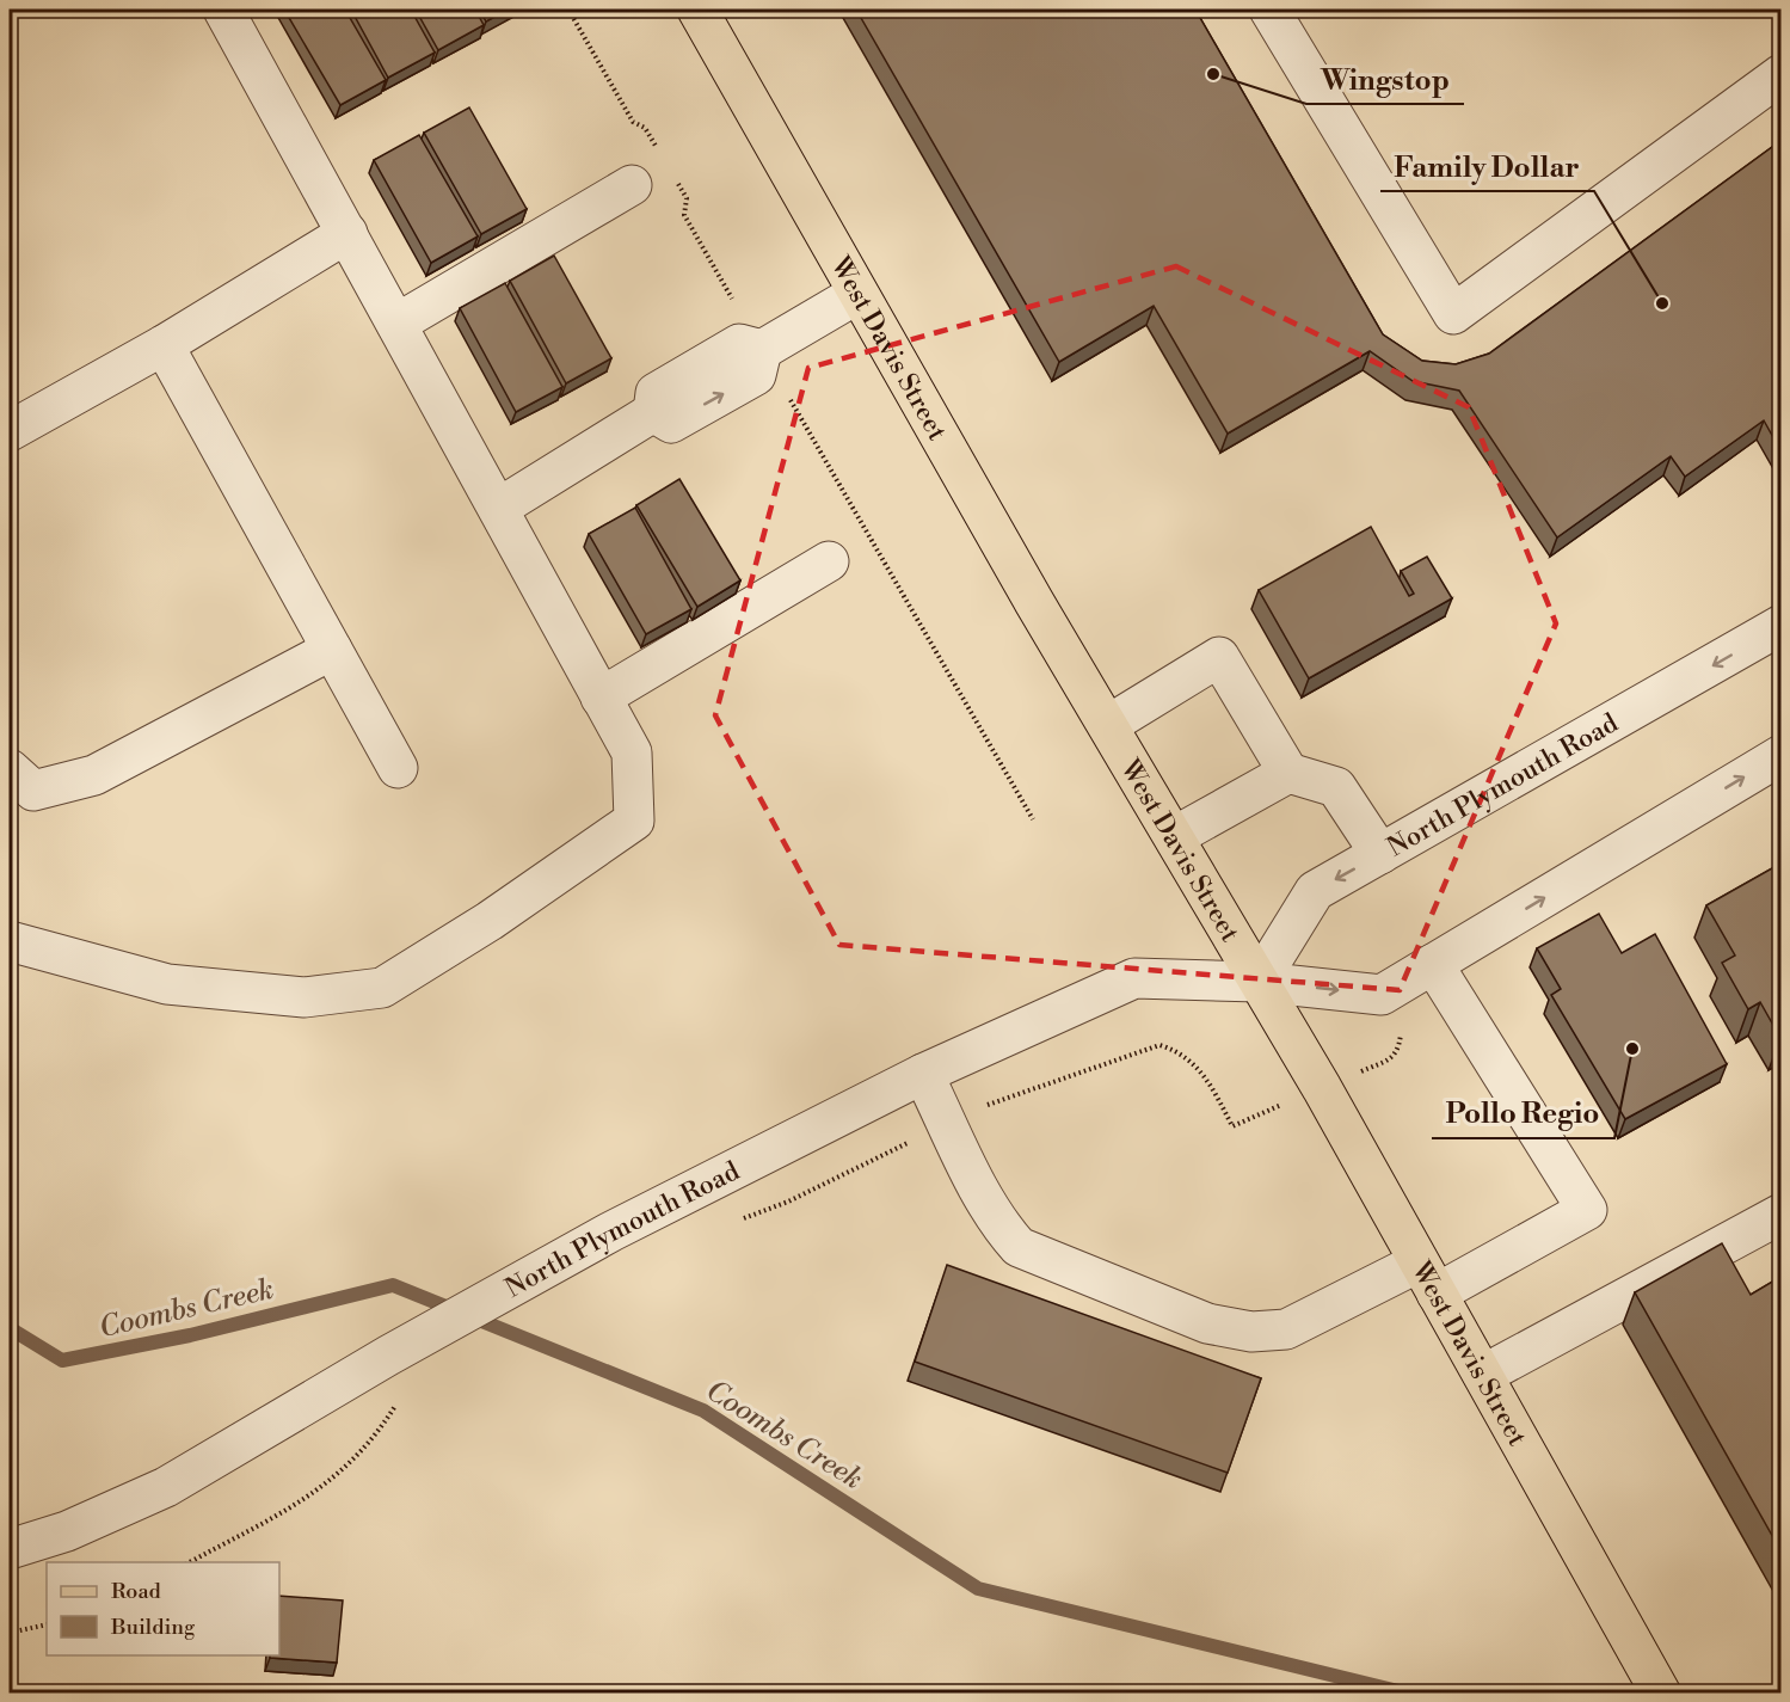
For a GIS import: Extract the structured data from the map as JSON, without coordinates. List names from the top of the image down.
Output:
{
  "streets": {
    "main road": ["West Davis Street"],
    "street": ["North Plymouth Road"]
  },
  "crossings": [
    ["West Davis Street", "North Plymouth Road"]
  ],
  "water": ["Coombs Creek"],
  "places": ["Wingstop", "Family Dollar", "Pollo Regio"],
  "legend": ["Road", "Building"]
}
